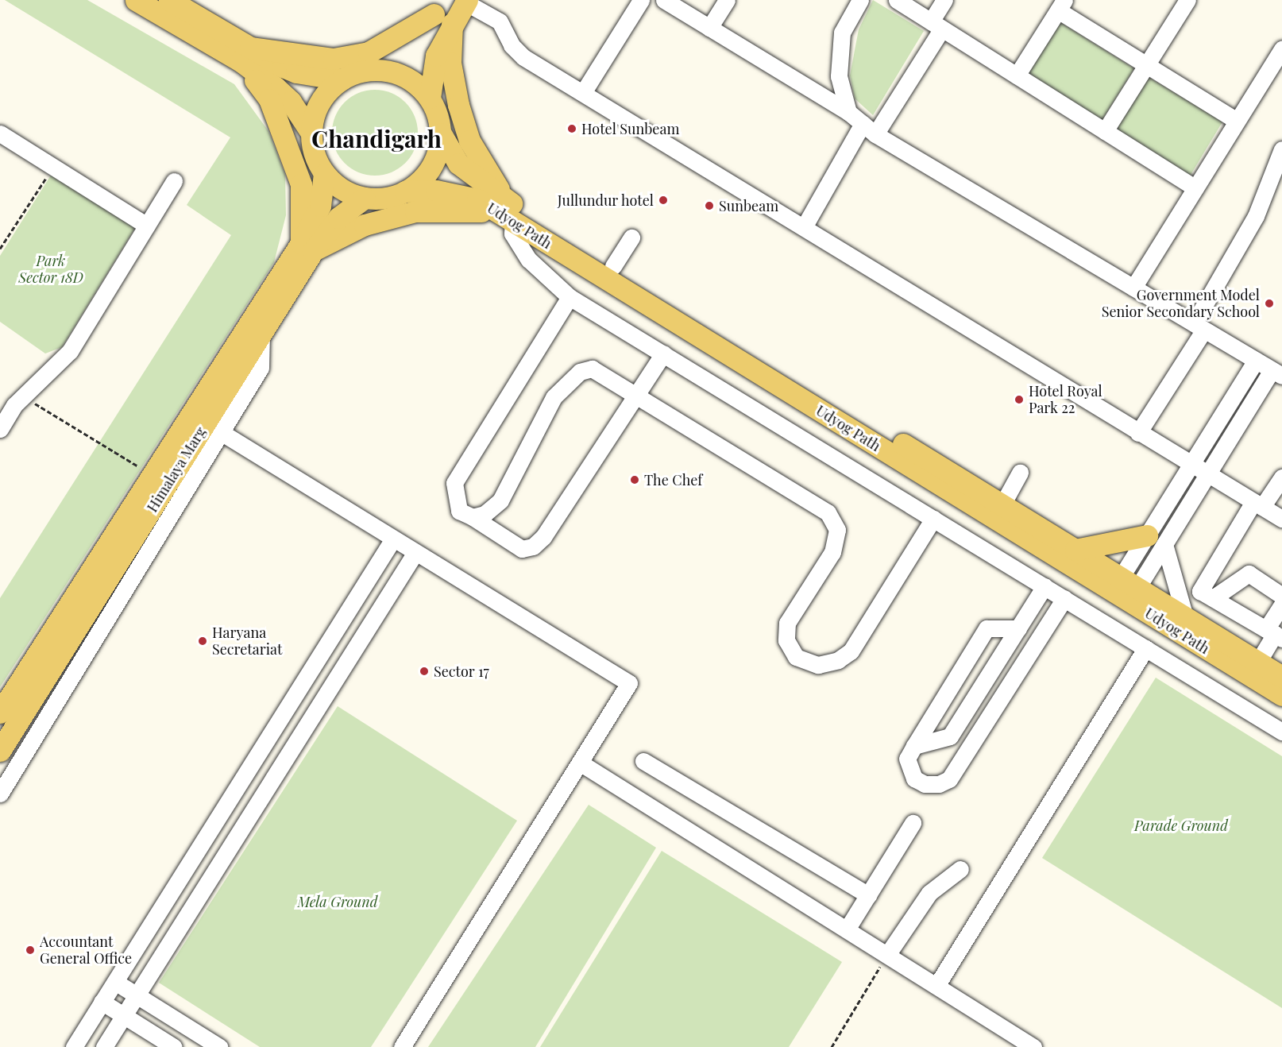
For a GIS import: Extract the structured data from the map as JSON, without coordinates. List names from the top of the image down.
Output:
{
  "streets": {
    "main road": ["Udyog Path", "Himalaya Marg"]
  },
  "crossings": [
    ["Udyog Path", "Himalaya Marg"]
  ],
  "districts": ["Chandigarh"],
  "parks": ["Park Sector 18D", "Parade Ground", "Mela Ground"],
  "places": [
    "Hotel Sunbeam",
    "Jullundur hotel",
    "Sunbeam",
    "Government Model Senior Secondary School",
    "Hotel Royal Park 22",
    "The Chef",
    "Haryana Secretariat",
    "Sector 17",
    "Accountant General Office"
  ]
}
